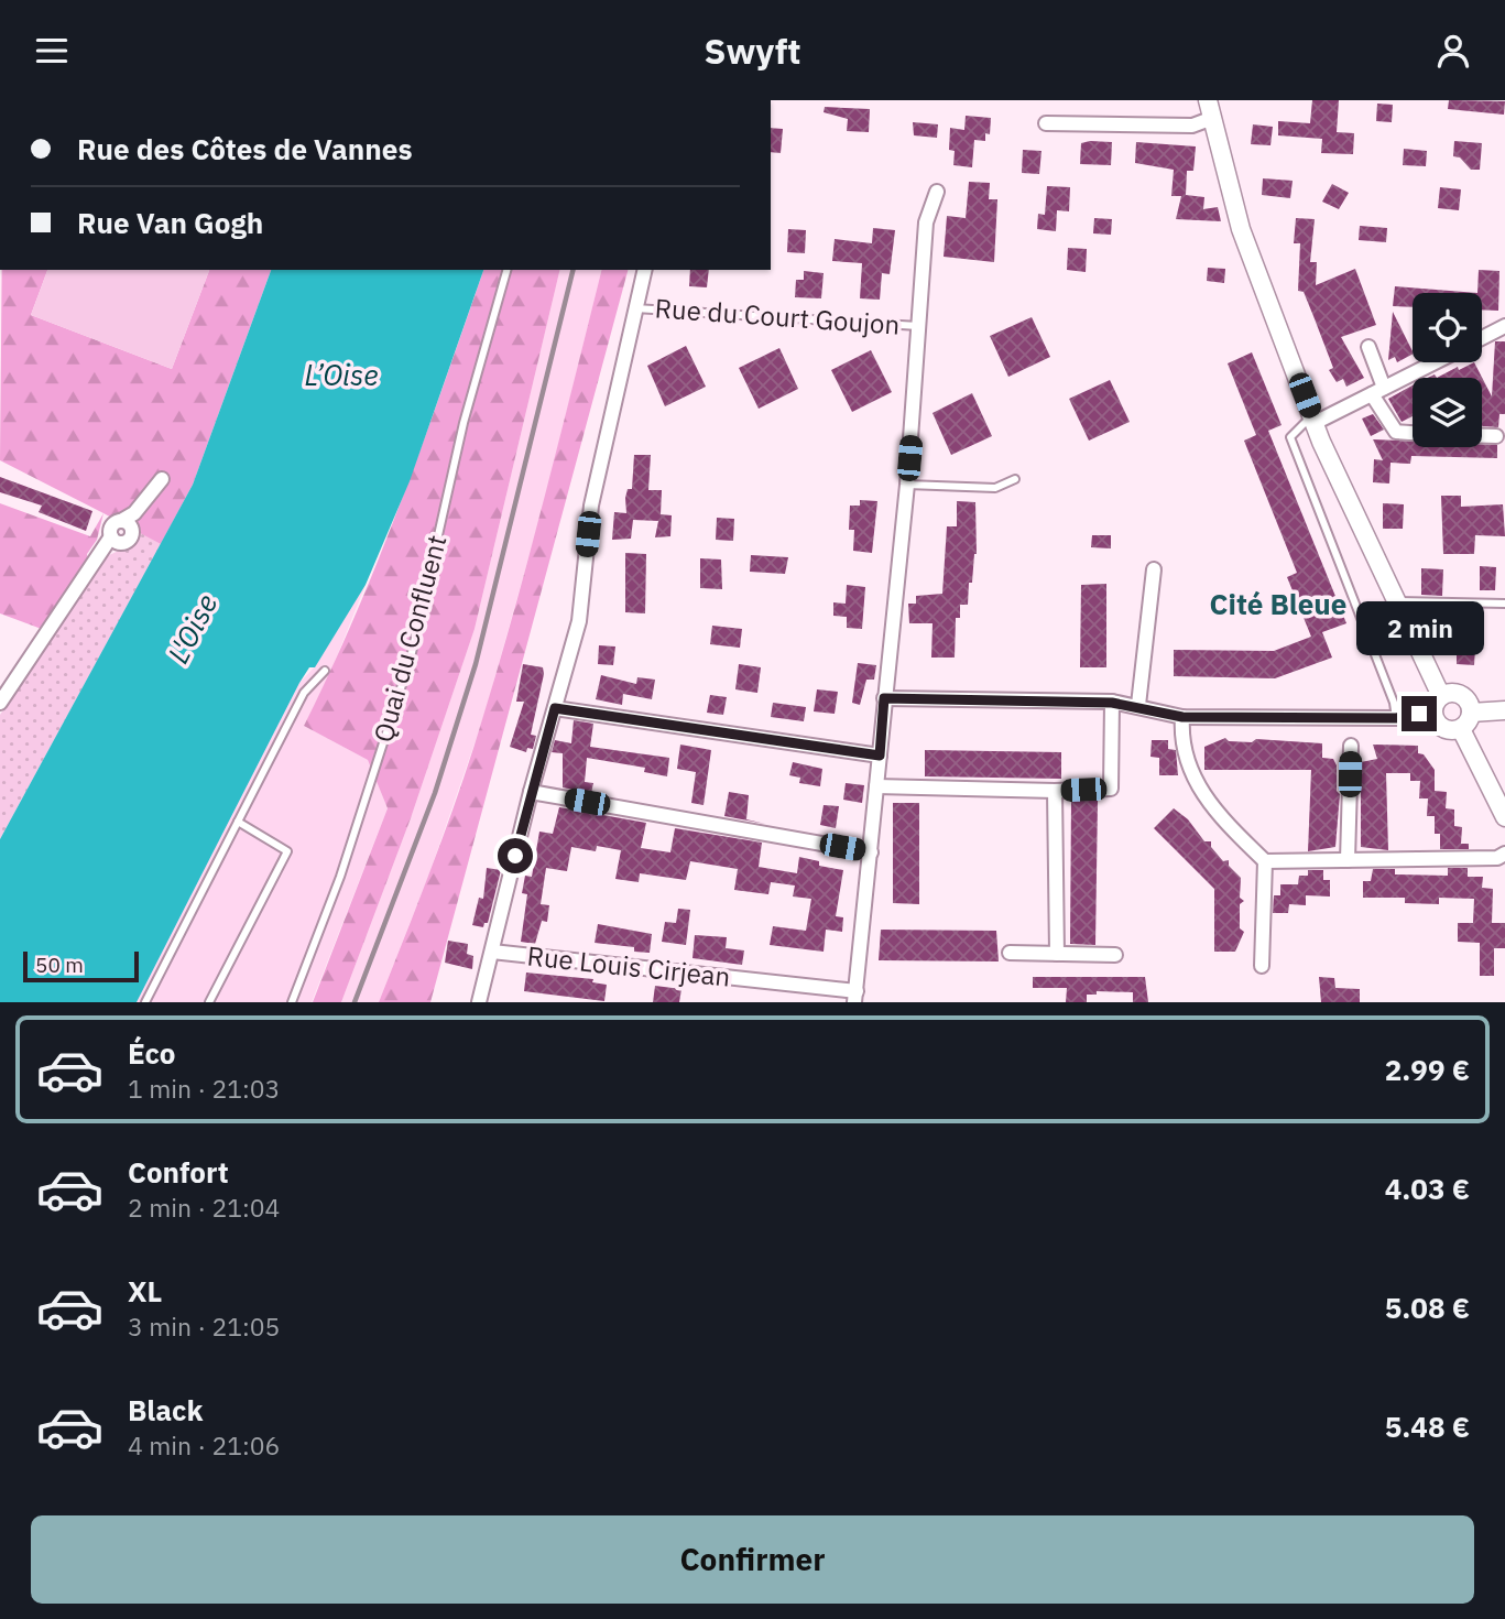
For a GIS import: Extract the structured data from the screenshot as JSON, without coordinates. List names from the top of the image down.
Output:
{
  "streets": {
    "street": ["Rue Louis Cirjean"],
    "lane": ["Rue du Court Goujon", "Quai du Confluent"]
  },
  "districts": ["Cité Bleue"],
  "water": ["L’Oise", "L'Oise"],
  "scale_bar": "50 m",
  "page": {
    "header": "Swyft",
    "banner": ["Rue des Côtes de Vannes", "Rue Van Gogh"],
    "bubble": "2 min",
    "scale": "50 m",
    "list": [
      {
        "name": "Éco",
        "note": "1 min · 21:03",
        "value": "2.99 €"
      },
      {
        "name": "Confort",
        "note": "2 min · 21:04",
        "value": "4.03 €"
      },
      {
        "name": "XL",
        "note": "3 min · 21:05",
        "value": "5.08 €"
      },
      {
        "name": "Black",
        "note": "4 min · 21:06",
        "value": "5.48 €"
      }
    ],
    "buttons": "Confirmer"
  }
}
